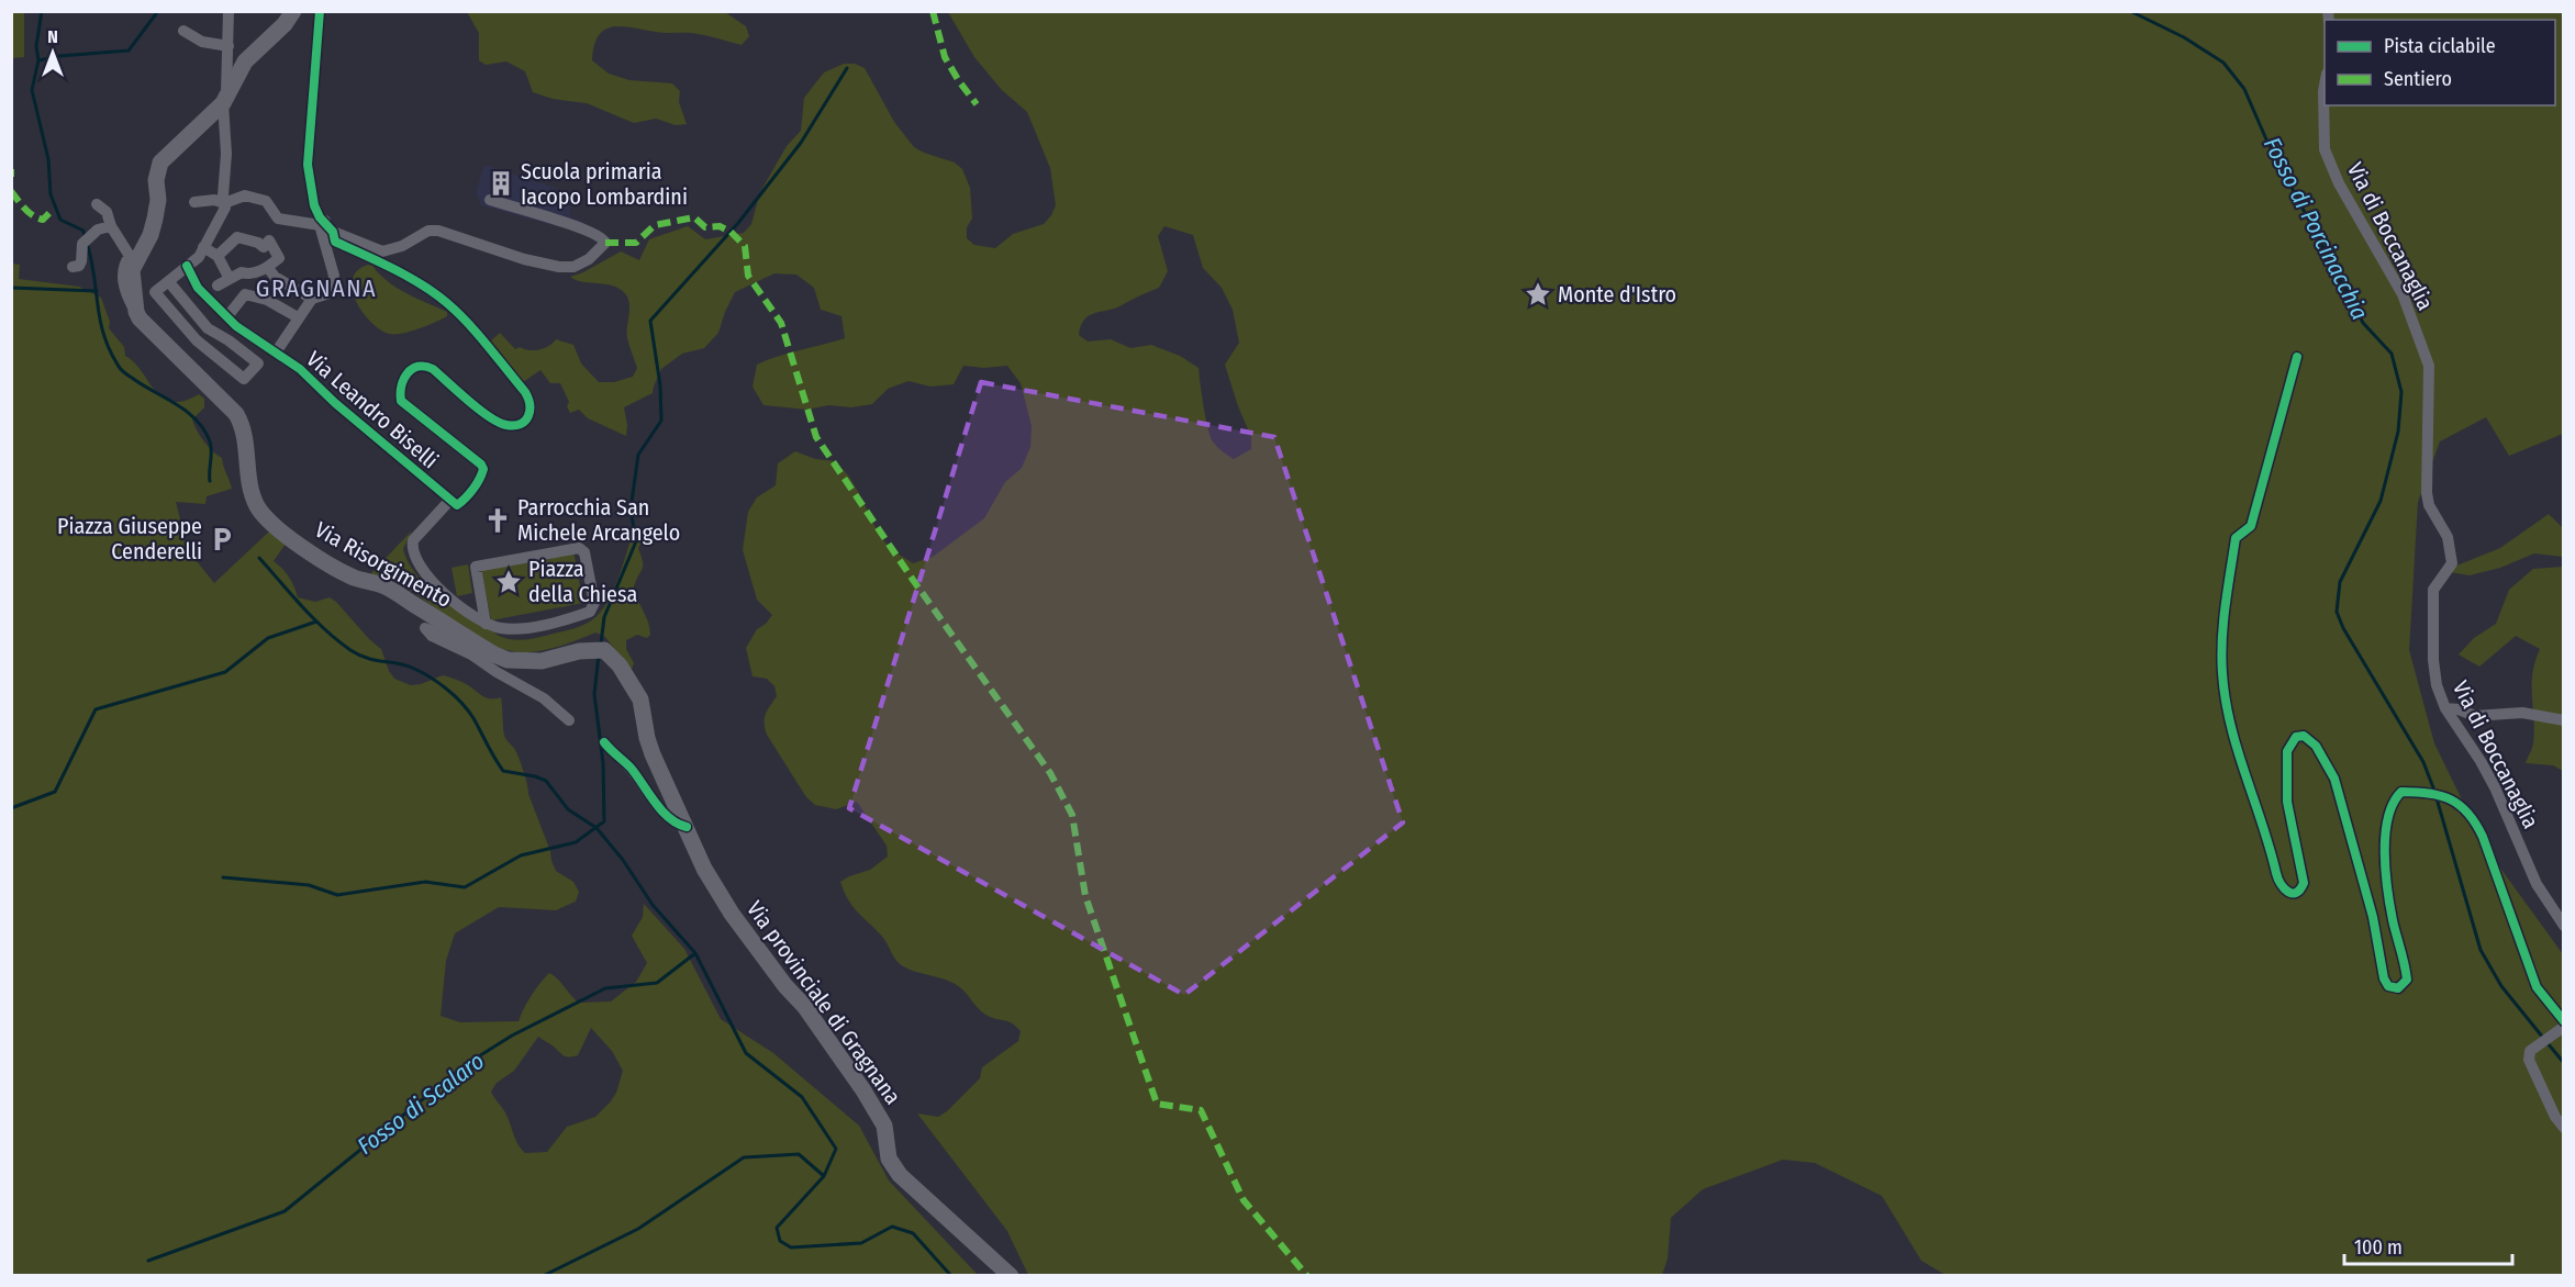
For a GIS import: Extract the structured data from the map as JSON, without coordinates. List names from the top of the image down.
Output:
{
  "streets": {
    "main road": ["Via Risorgimento", "Via provinciale di Gragnana"],
    "street": ["Via di Boccanaglia", "Via Leandro Biselli"]
  },
  "crossings": [
    ["Via Risorgimento", "Via provinciale di Gragnana"]
  ],
  "districts": ["GRAGNANA"],
  "water": ["Fosso di Porcinacchia", "Fosso di Scalaro"],
  "places": {
    "building": ["Scuola primaria Iacopo Lombardini"],
    "place": ["Monte d'Istro", "Piazza della Chiesa"],
    "church": ["Parrocchia San Michele Arcangelo"],
    "parking": ["Piazza Giuseppe Cenderelli"]
  },
  "legend": ["Pista ciclabile", "Sentiero"],
  "scale_bar": "100 m",
  "north": "top"
}
